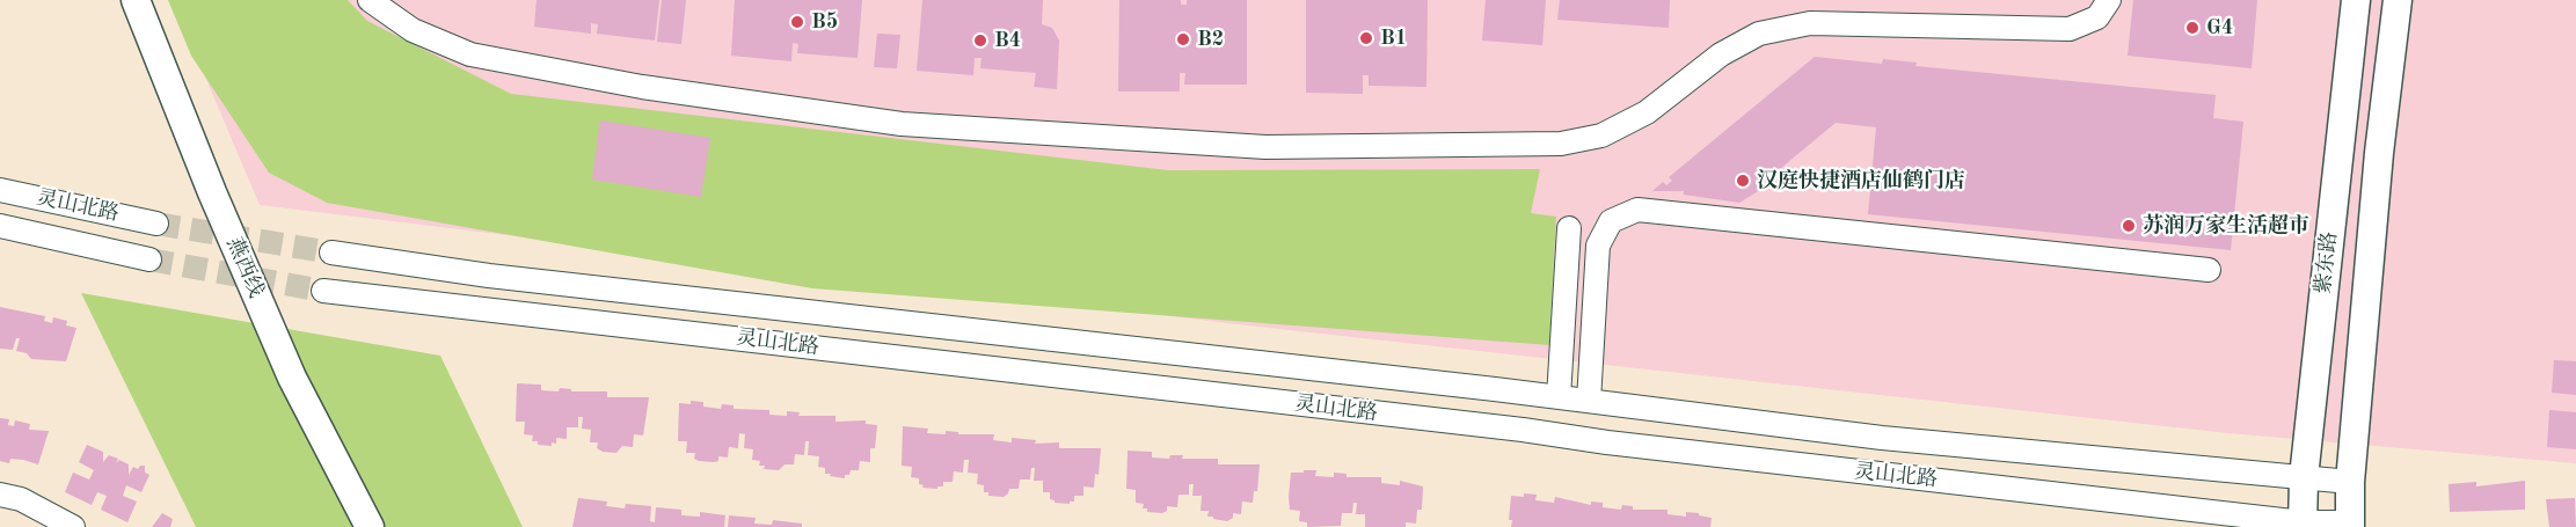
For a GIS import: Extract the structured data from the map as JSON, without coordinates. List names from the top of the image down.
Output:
{
  "streets": {
    "main road": ["紫东路", "燕西线"],
    "street": ["灵山北路"]
  },
  "crossings": [
    ["灵山北路", "紫东路"]
  ],
  "places": [
    "B5",
    "G4",
    "B1",
    "B2",
    "B4",
    "汉庭快捷酒店仙鹤门店",
    "苏润万家生活超市"
  ]
}
